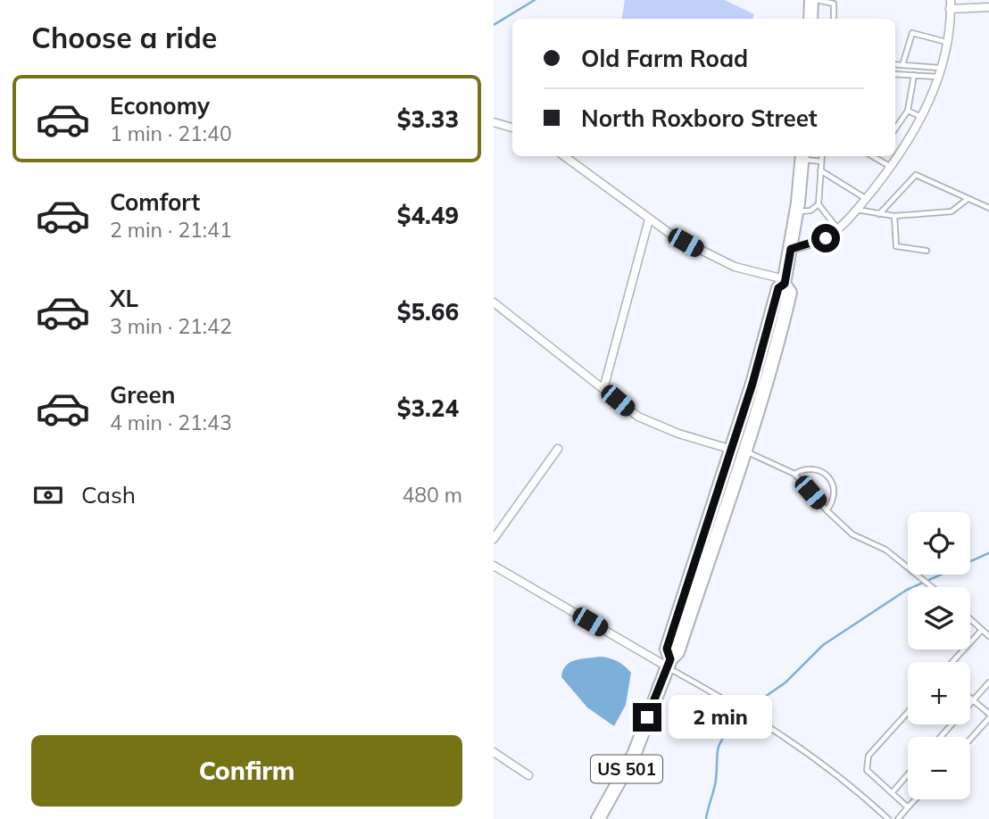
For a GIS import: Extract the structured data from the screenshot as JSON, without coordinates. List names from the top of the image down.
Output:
{
  "streets": {
    "highway": ["US 501"]
  },
  "page": {
    "heading": "Choose a ride",
    "banner": ["Old Farm Road", "North Roxboro Street"],
    "list": [
      {
        "name": "Economy",
        "note": "1 min · 21:40",
        "value": "$3.33"
      },
      {
        "name": "Comfort",
        "note": "2 min · 21:41",
        "value": "$4.49"
      },
      {
        "name": "XL",
        "note": "3 min · 21:42",
        "value": "$5.66"
      },
      {
        "name": "Green",
        "note": "4 min · 21:43",
        "value": "$3.24"
      }
    ],
    "pay": ["Cash", "480 m"],
    "map_buttons": ["+", "−"],
    "bubble": "2 min",
    "buttons": "Confirm"
  }
}
